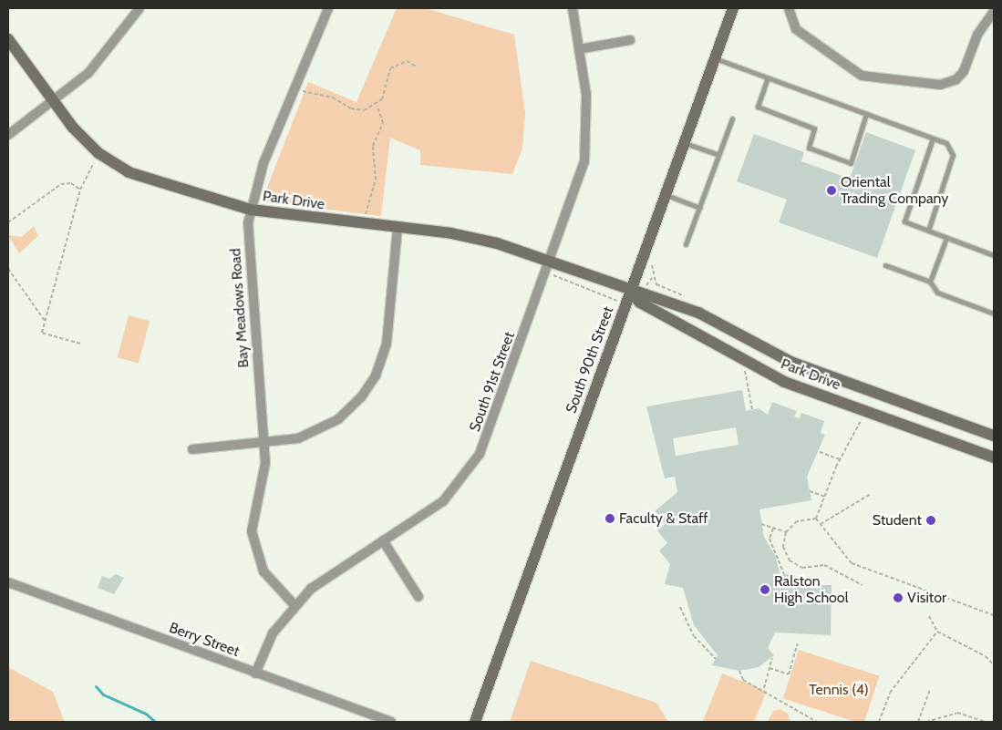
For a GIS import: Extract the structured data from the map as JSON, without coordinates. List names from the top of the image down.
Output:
{
  "streets": {
    "street": [
      "Park Drive",
      "Bay Meadows Road",
      "South 90th Street",
      "South 91st Street",
      "Berry Street"
    ]
  },
  "crossings": [
    ["Park Drive", "Bay Meadows Road"],
    ["Park Drive", "South 90th Street"],
    ["Park Drive", "South 91st Street"],
    ["Bay Meadows Road", "South 91st Street"],
    ["South 91st Street", "Berry Street"]
  ],
  "parks": ["Tennis (4)"],
  "places": [
    "Oriental Trading Company",
    "Faculty & Staff",
    "Student",
    "Ralston High School",
    "Visitor"
  ]
}
